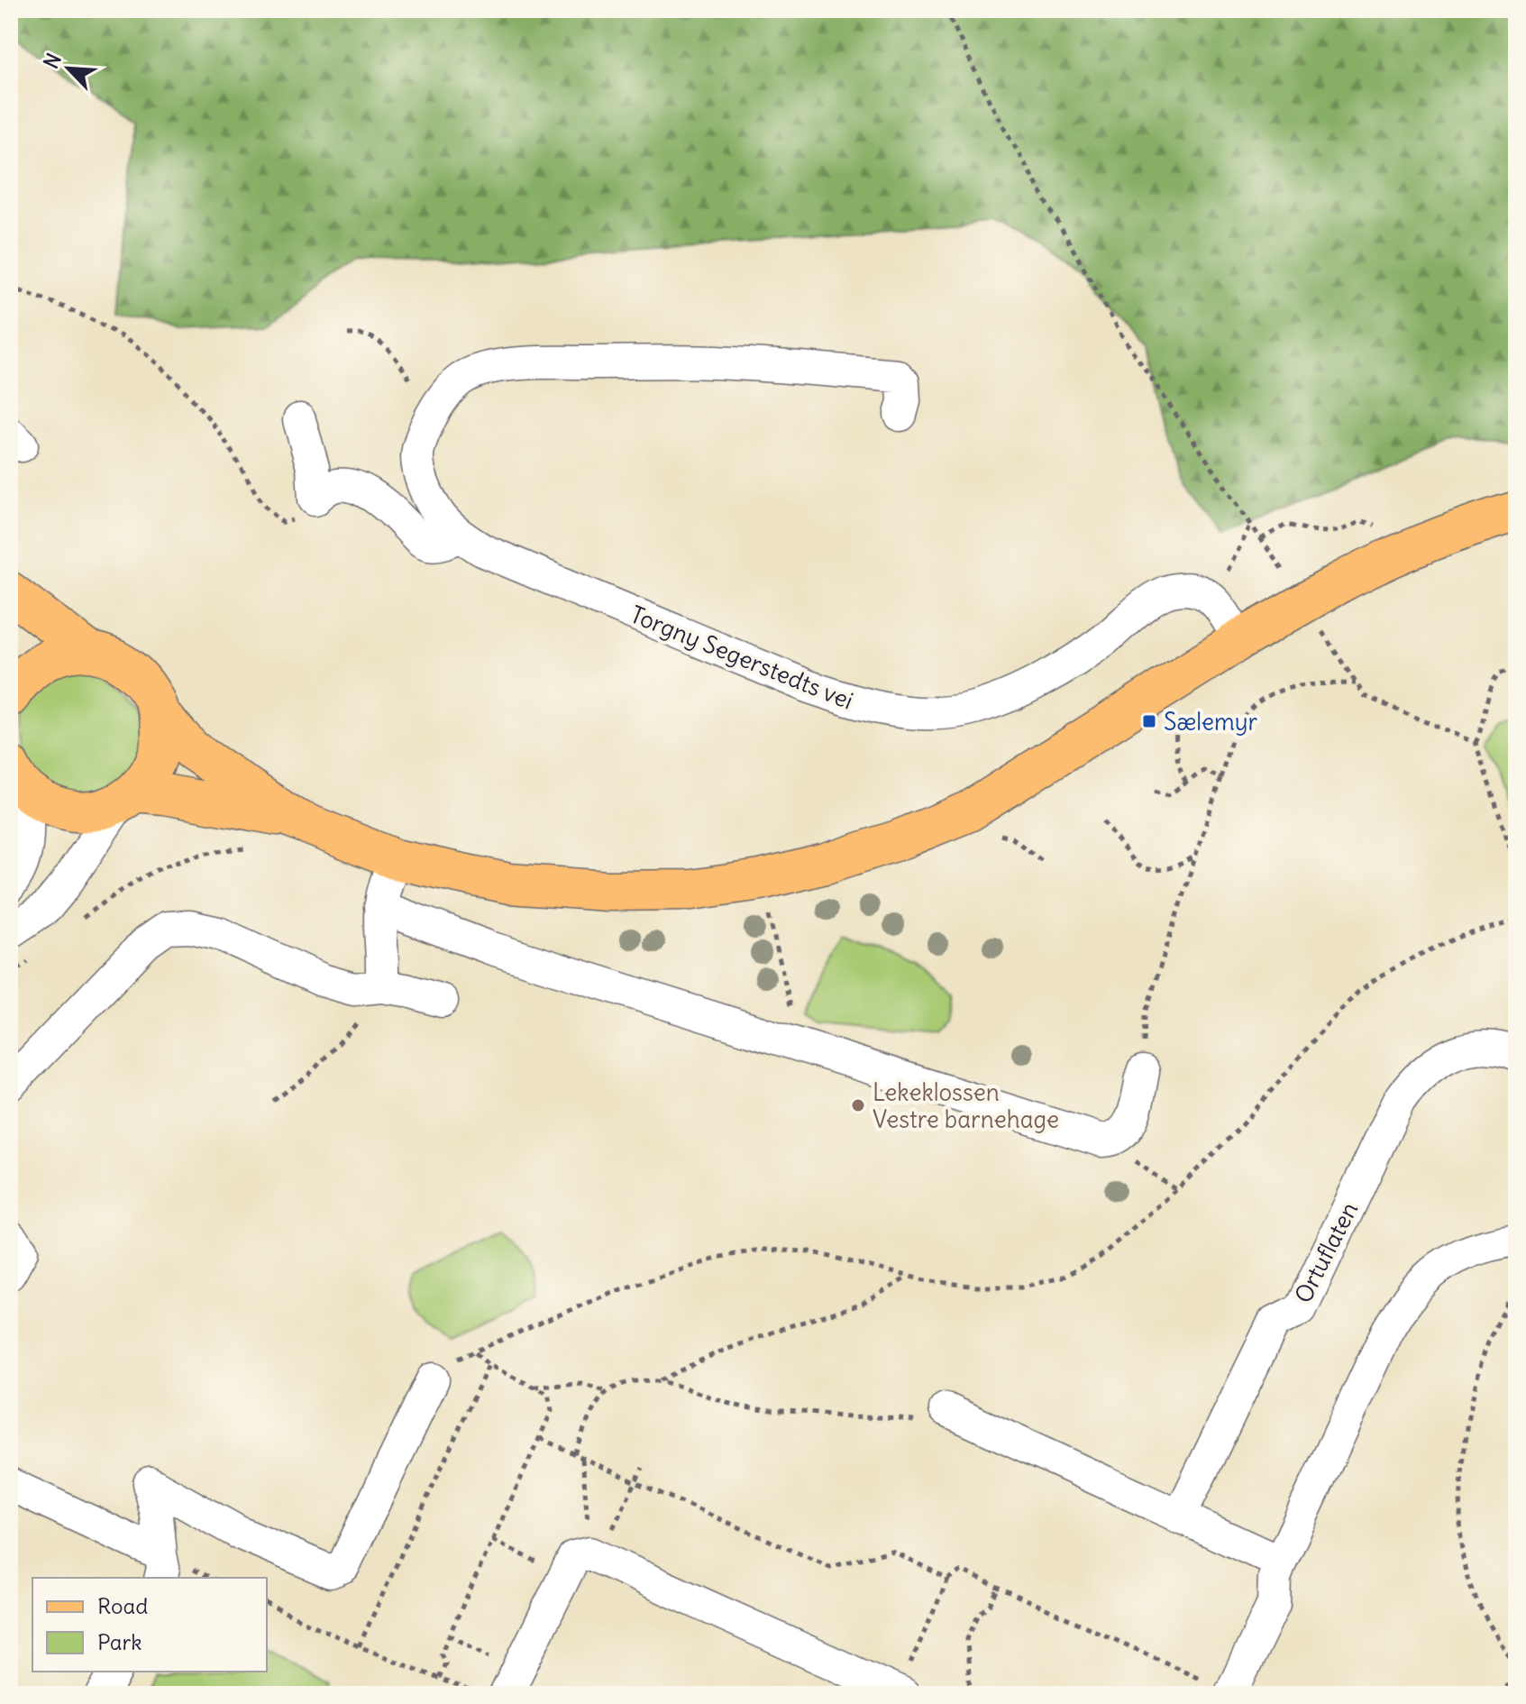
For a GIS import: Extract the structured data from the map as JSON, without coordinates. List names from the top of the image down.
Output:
{
  "streets": {
    "street": ["Torgny Segerstedts vei", "Ortuflaten"]
  },
  "places": {
    "transit": ["Sælemyr"],
    "other": ["Lekeklossen Vestre barnehage"]
  },
  "legend": ["Road", "Park"],
  "north": "top left"
}
